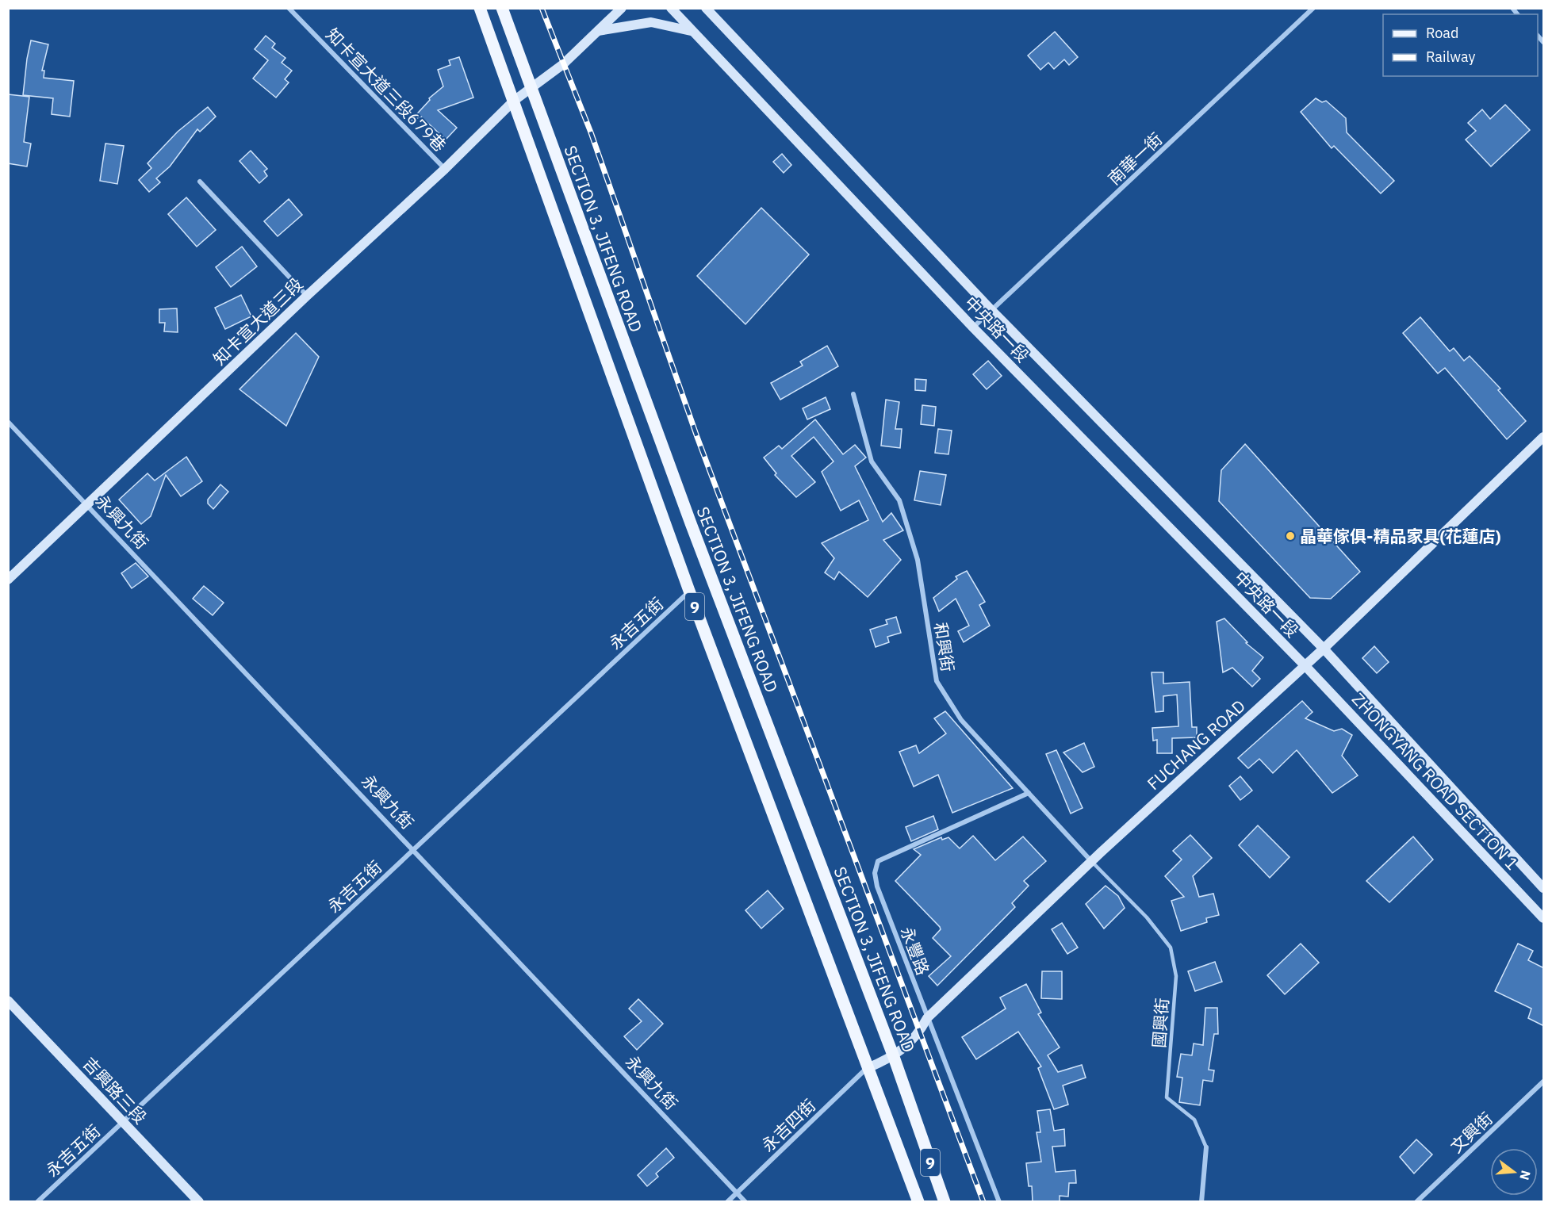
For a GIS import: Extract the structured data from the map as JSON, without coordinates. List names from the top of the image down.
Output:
{
  "streets": {
    "main road": ["SECTION 3, JIFENG ROAD", "9"],
    "street": [
      "知卡宣大道三段679巷",
      "南華一街",
      "知卡宣大道三段",
      "中央路一段",
      "永興九街",
      "永吉五街",
      "和興街",
      "FUCHANG ROAD",
      "ZHONGYANG ROAD SECTION 1",
      "永豐路",
      "國興街",
      "吉興路三段",
      "永吉四街",
      "文興街"
    ]
  },
  "crossings": [
    ["知卡宣大道三段679巷", "知卡宣大道三段"],
    ["南華一街", "中央路一段"],
    ["SECTION 3, JIFENG ROAD", "知卡宣大道三段"],
    ["SECTION 3, JIFENG ROAD", "FUCHANG ROAD"],
    ["知卡宣大道三段", "永興九街"],
    ["知卡宣大道三段", "9"],
    ["中央路一段", "FUCHANG ROAD"],
    ["中央路一段", "ZHONGYANG ROAD SECTION 1"],
    ["永興九街", "永吉五街"],
    ["永興九街", "永吉四街"],
    ["9", "永吉五街"],
    ["9", "FUCHANG ROAD"],
    ["9", "永吉四街"],
    ["永吉五街", "吉興路三段"],
    ["和興街", "FUCHANG ROAD"],
    ["和興街", "永豐路"],
    ["和興街", "國興街"],
    ["FUCHANG ROAD", "ZHONGYANG ROAD SECTION 1"],
    ["FUCHANG ROAD", "永豐路"],
    ["FUCHANG ROAD", "國興街"],
    ["FUCHANG ROAD", "永吉四街"]
  ],
  "places": ["晶華傢俱-精品家具(花蓮店)"],
  "legend": ["Road", "Railway"],
  "north": "right"
}
